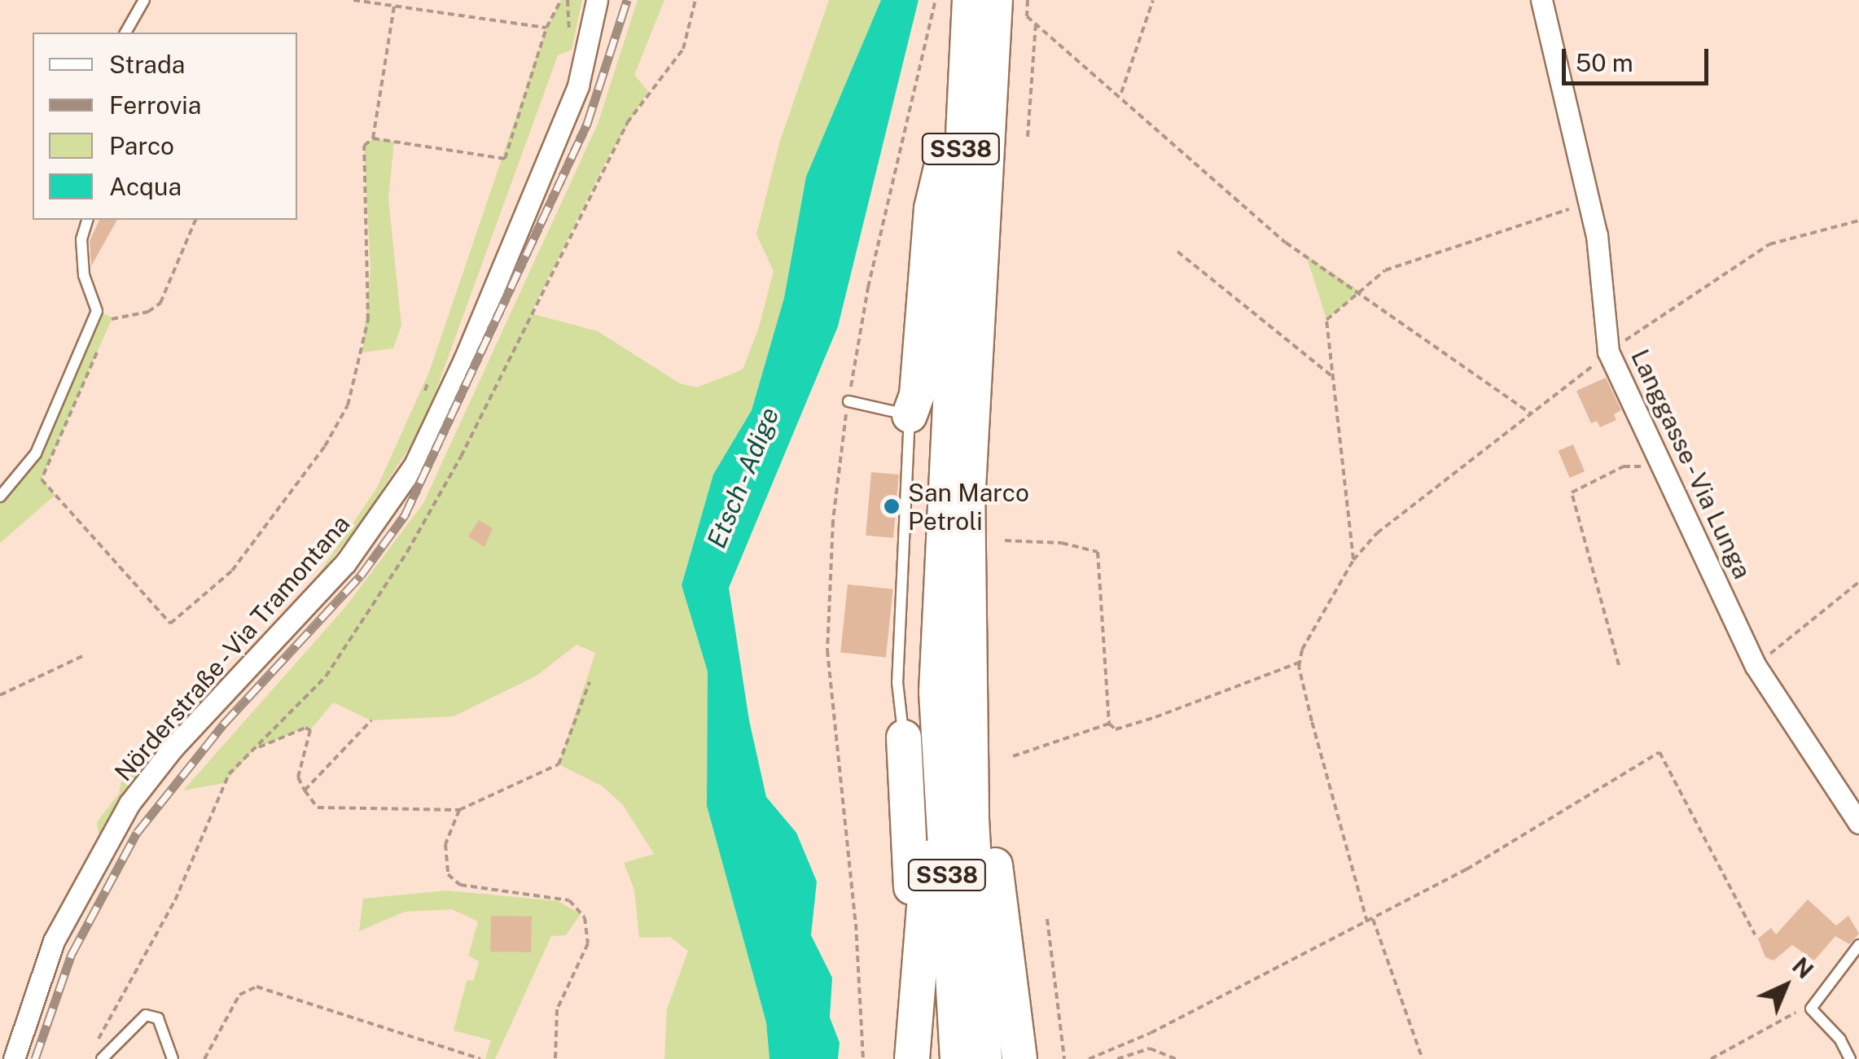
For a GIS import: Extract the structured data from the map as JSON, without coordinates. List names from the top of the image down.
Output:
{
  "streets": {
    "highway": ["SS38"],
    "street": ["Langgasse - Via Lunga", "Nörderstraße - Via Tramontana"]
  },
  "water": ["Etsch - Adige"],
  "places": ["San Marco Petroli"],
  "legend": [
    "Strada",
    "Ferrovia",
    "Parco",
    "Acqua"
  ],
  "scale_bar": "50 m",
  "north": "top right"
}
